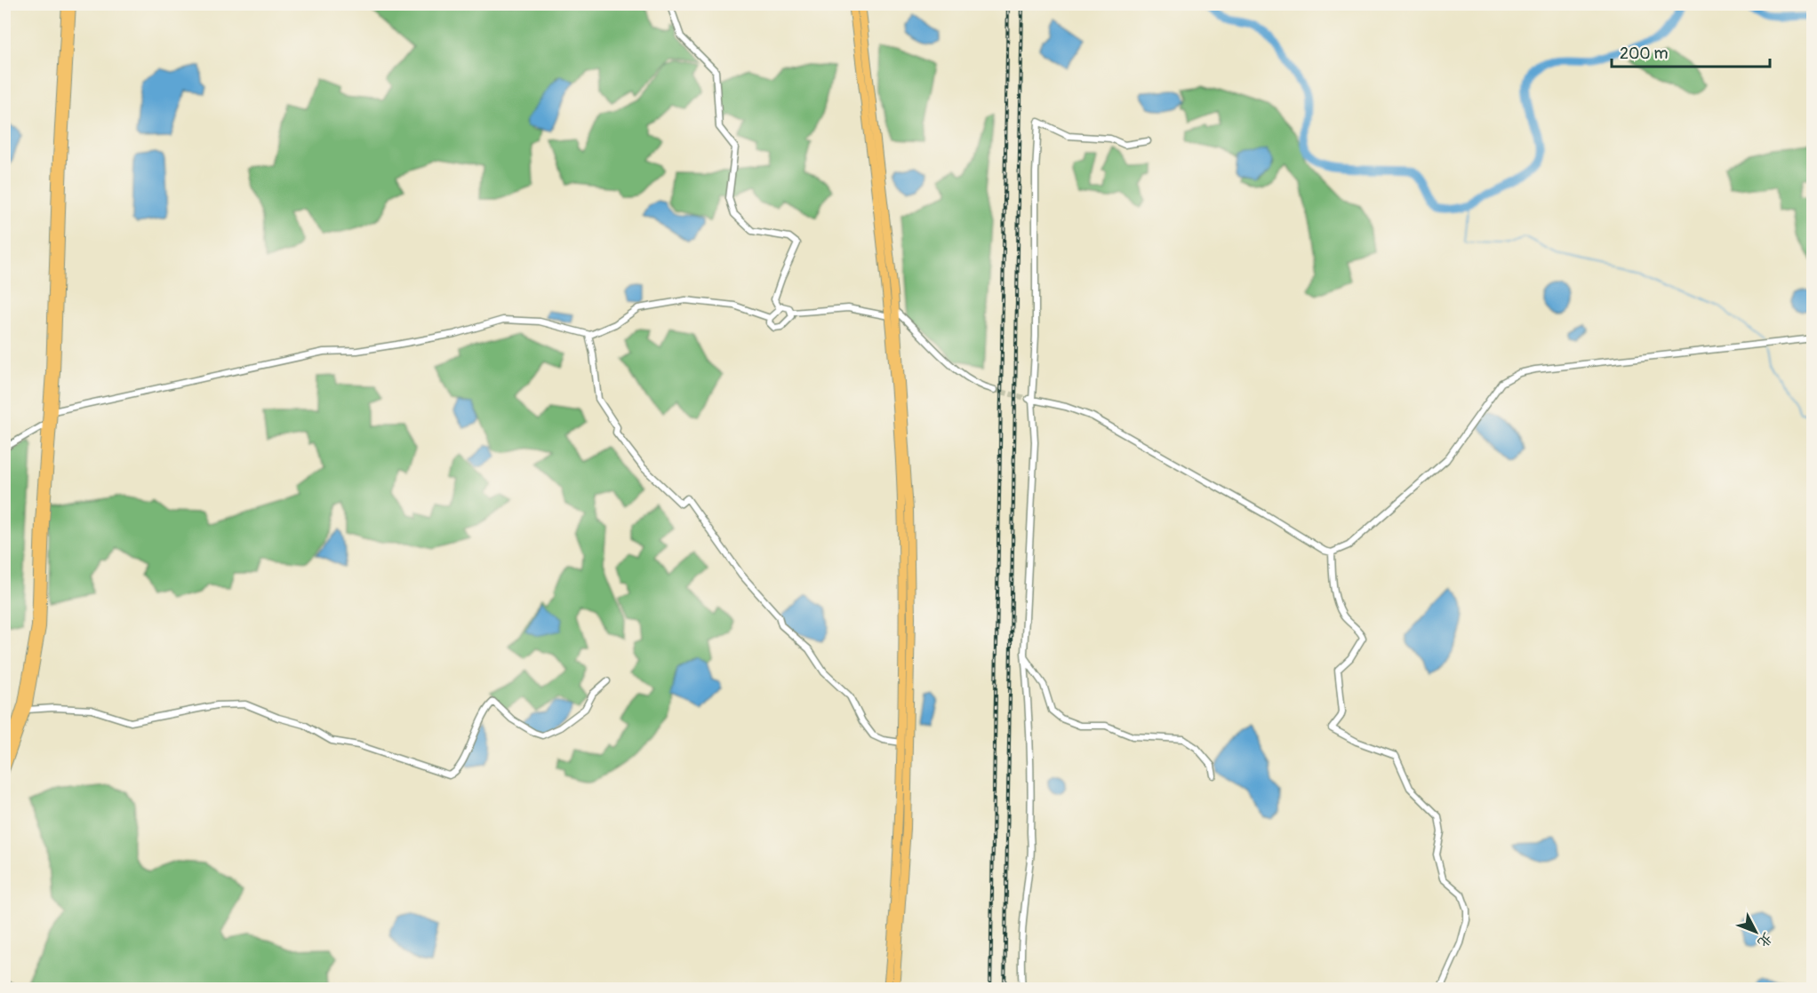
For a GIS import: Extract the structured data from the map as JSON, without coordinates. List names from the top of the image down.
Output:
{
  "scale_bar": "200 m",
  "north": "bottom right"
}
